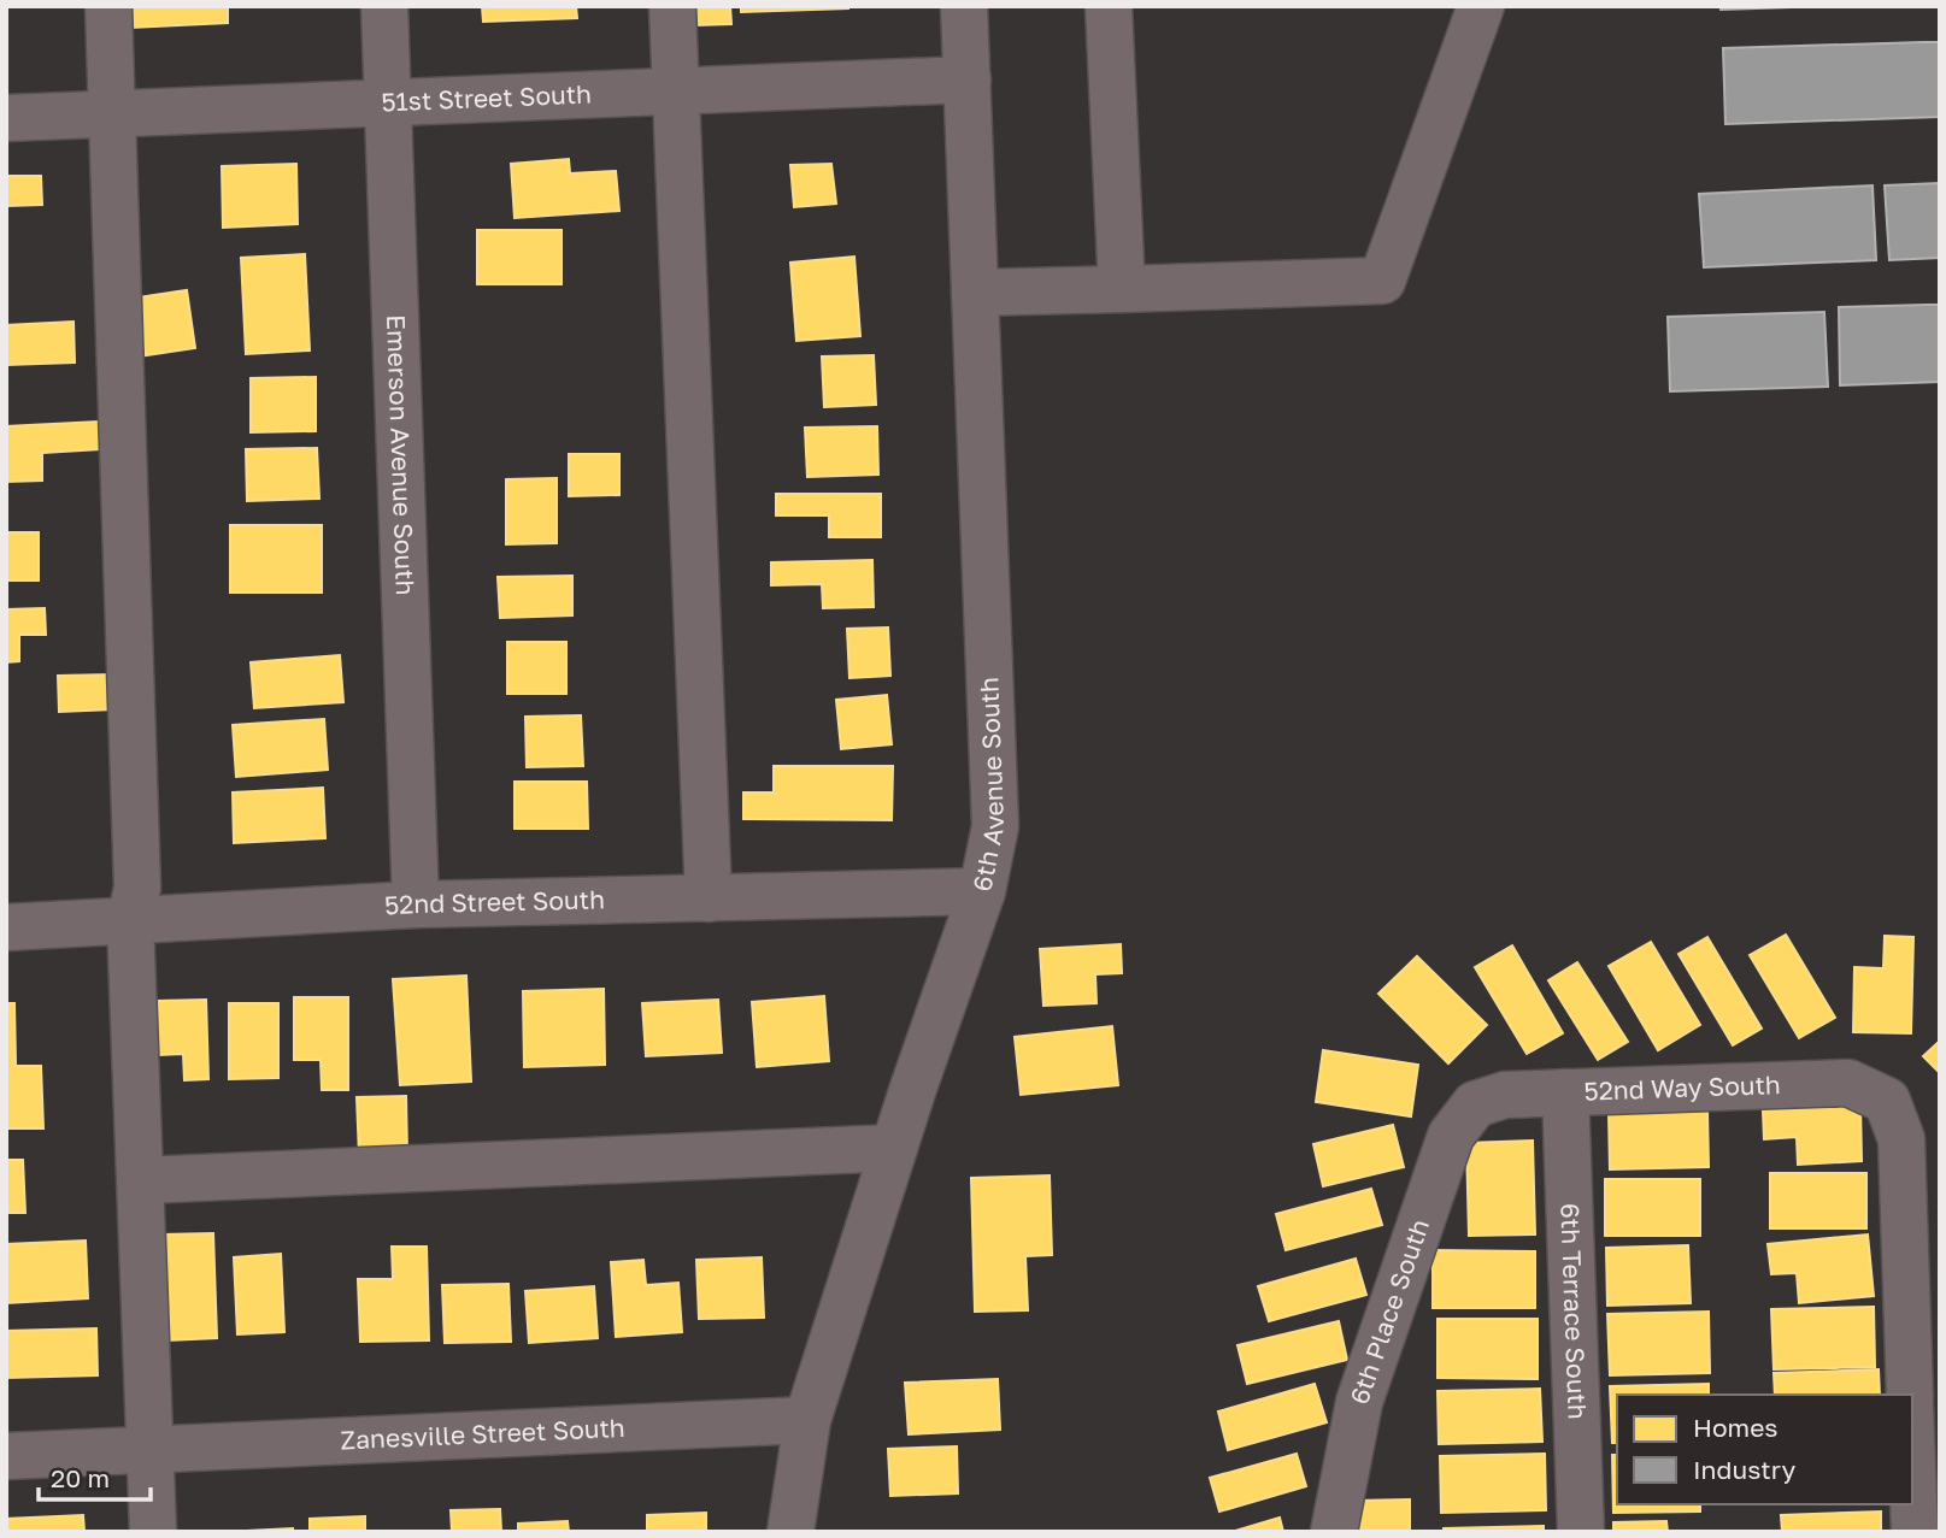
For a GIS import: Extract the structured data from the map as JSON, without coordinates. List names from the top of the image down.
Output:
{
  "streets": {
    "street": [
      "51st Street South",
      "Emerson Avenue South",
      "6th Avenue South",
      "52nd Street South",
      "52nd Way South",
      "6th Place South",
      "6th Terrace South",
      "Zanesville Street South"
    ]
  },
  "crossings": [
    ["51st Street South", "Emerson Avenue South"],
    ["51st Street South", "6th Avenue South"],
    ["Emerson Avenue South", "52nd Street South"],
    ["6th Avenue South", "52nd Street South"],
    ["6th Avenue South", "Zanesville Street South"],
    ["52nd Way South", "6th Place South"],
    ["52nd Way South", "6th Terrace South"]
  ],
  "legend": ["Homes", "Industry"],
  "scale_bar": "20 m"
}
